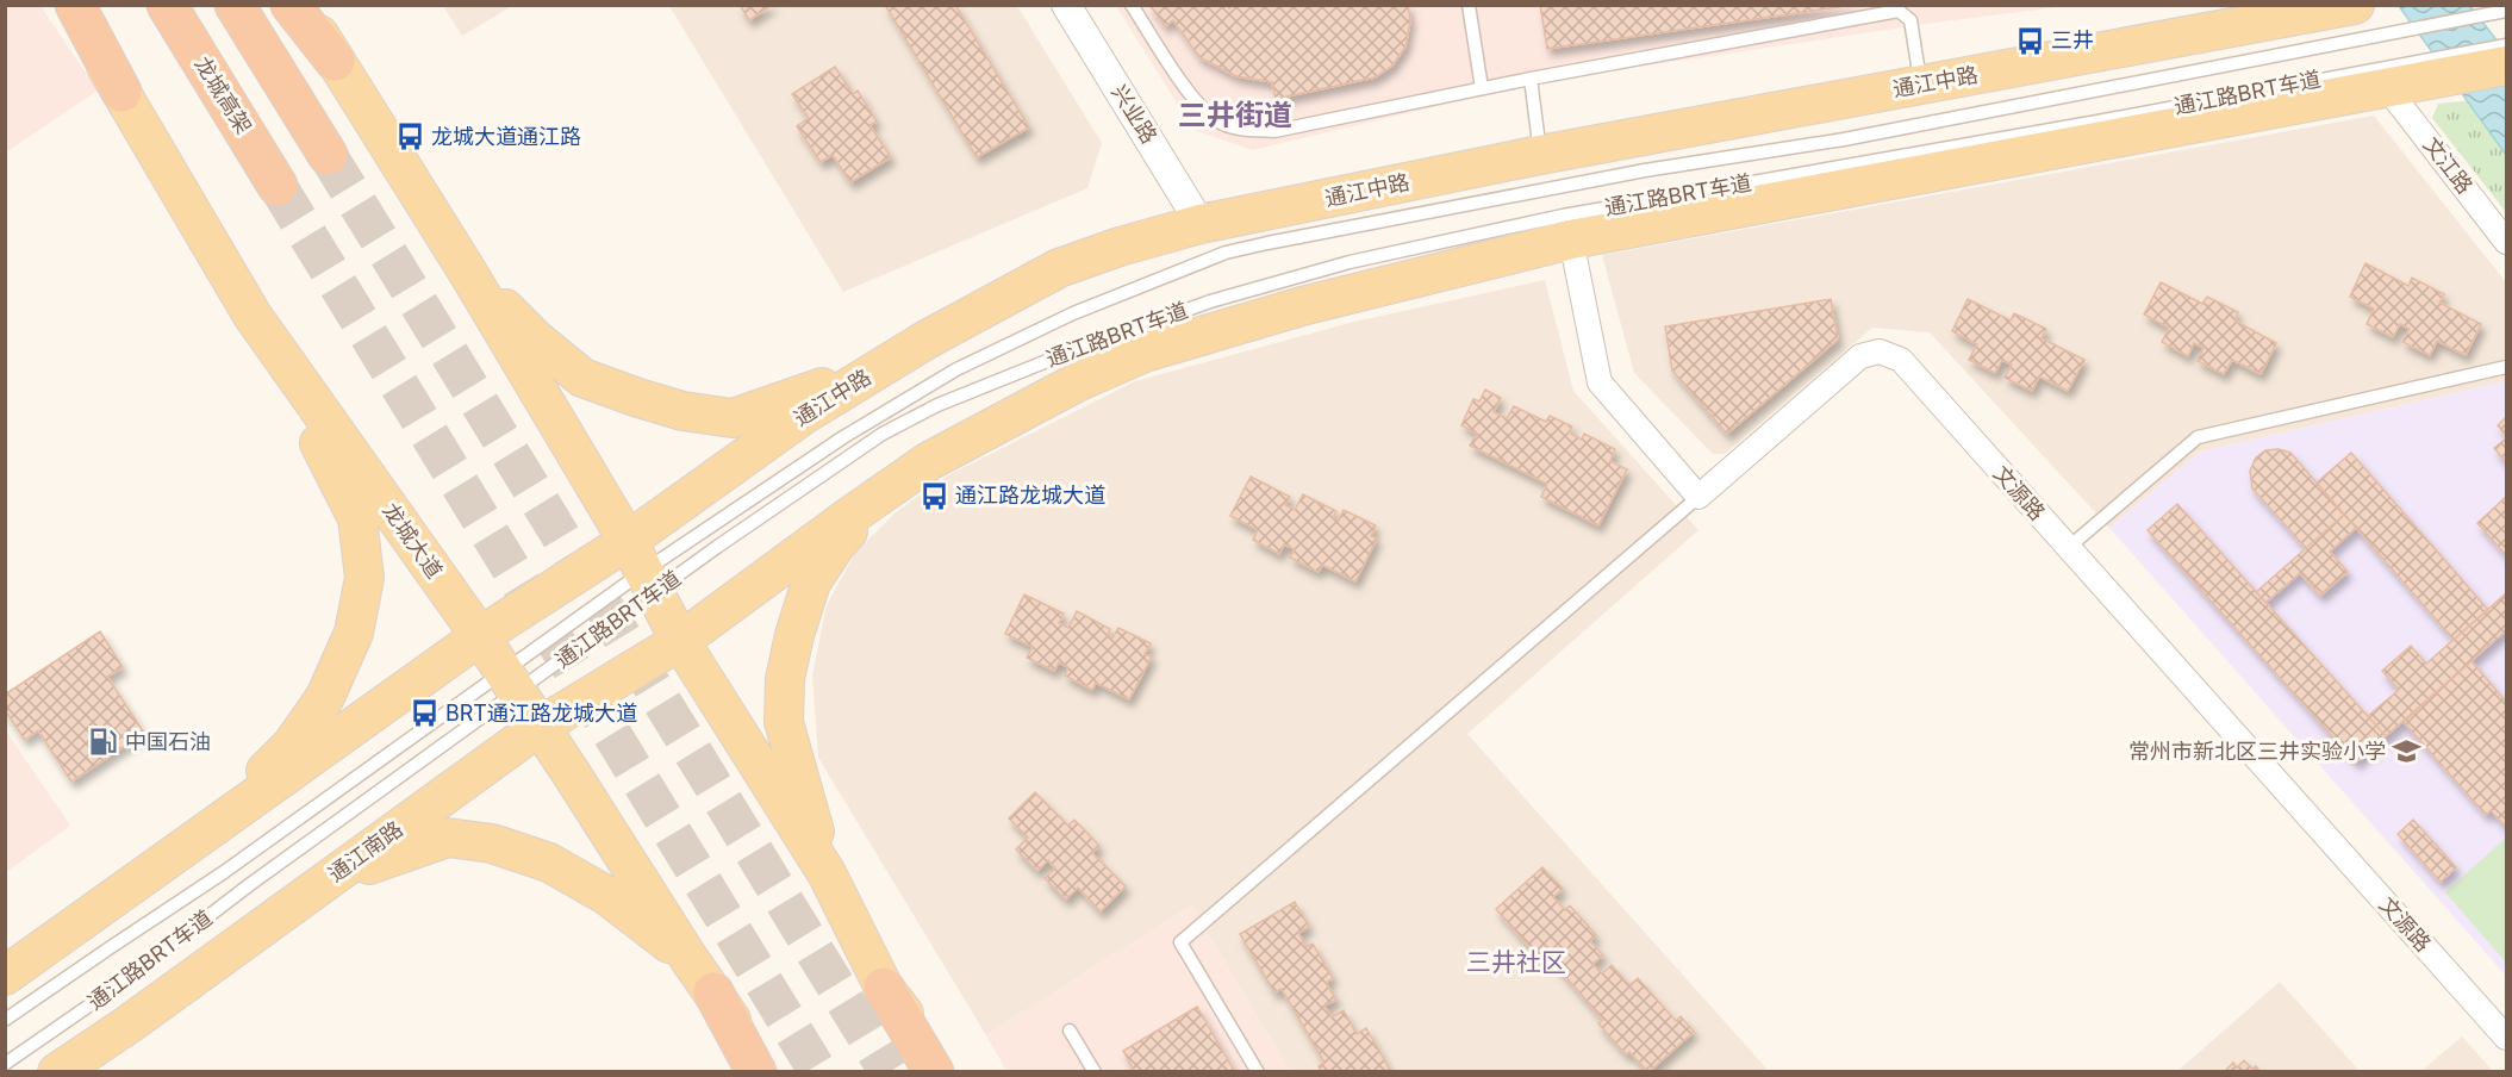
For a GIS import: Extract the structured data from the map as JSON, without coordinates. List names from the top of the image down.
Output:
{
  "streets": {
    "highway": ["龙城高架"],
    "main road": ["通江中路", "龙城大道", "通江南路"],
    "street": ["兴业路", "文江路", "文源路"],
    "lane": ["通江路BRT车道"]
  },
  "crossings": [
    ["通江中路", "通江路BRT车道"],
    ["通江中路", "兴业路"],
    ["通江中路", "龙城大道"],
    ["通江路BRT车道", "龙城大道"],
    ["龙城大道", "通江南路"]
  ],
  "districts": ["三井街道", "三井社区"],
  "places": {
    "bus stop": [
      "三井",
      "龙城大道通江路",
      "通江路龙城大道",
      "BRT通江路龙城大道"
    ],
    "fuel station": ["中国石油"],
    "school or university": ["常州市新北区三井实验小学"]
  }
}
